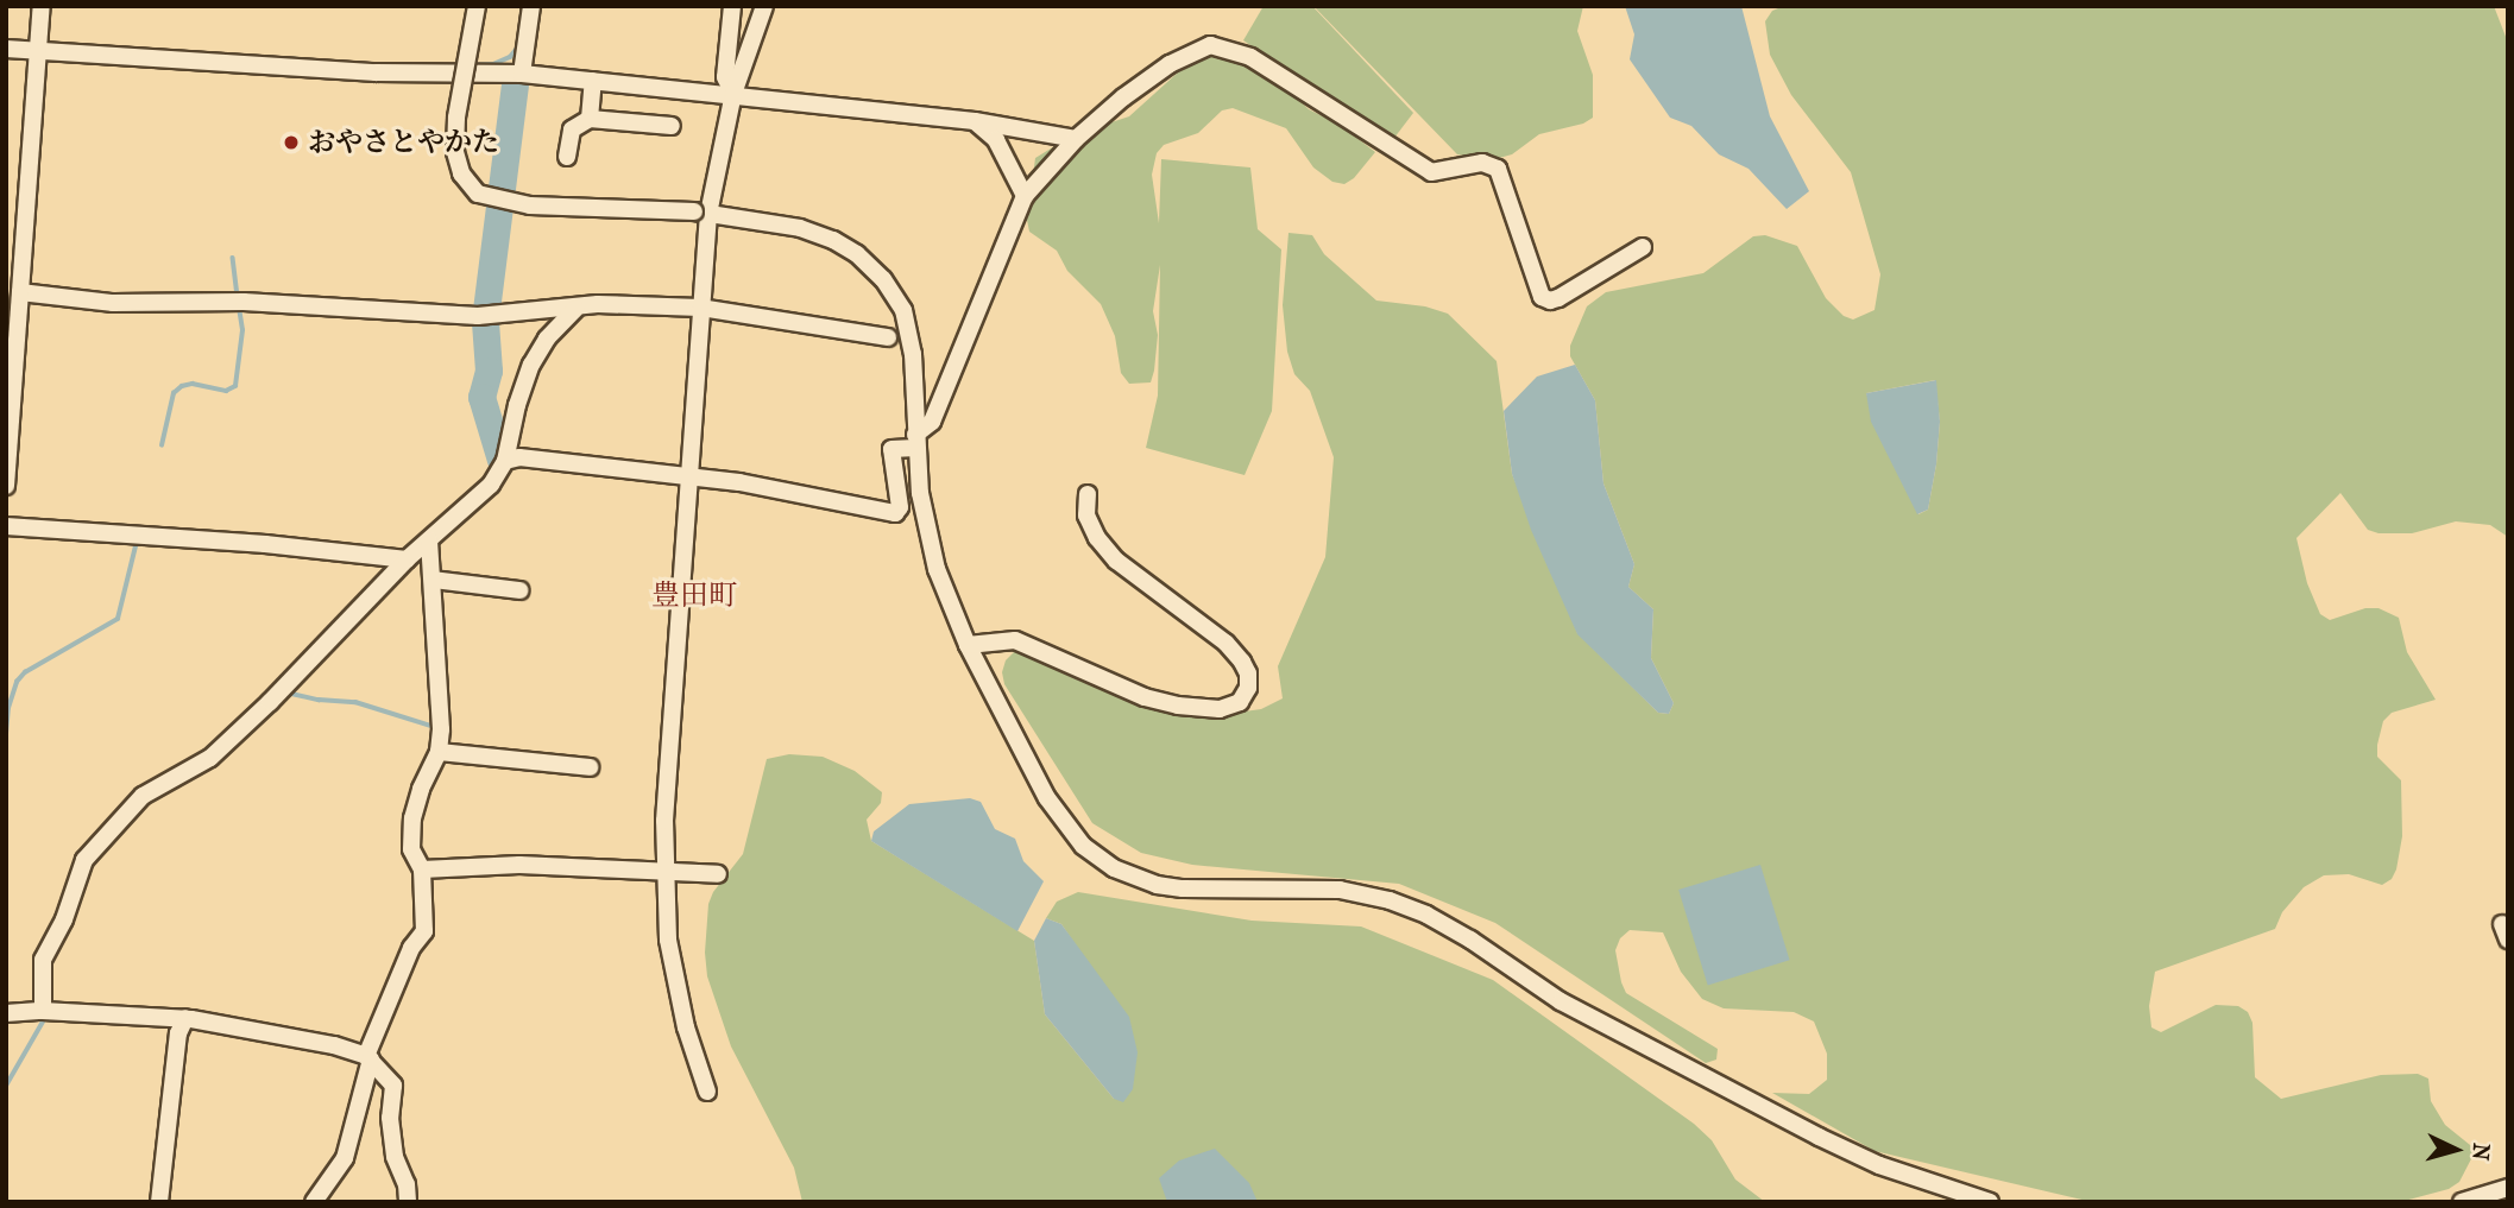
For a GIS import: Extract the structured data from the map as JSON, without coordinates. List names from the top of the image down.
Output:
{
  "districts": ["豊田町"],
  "places": ["おやさとやかた"],
  "north": "right"
}
